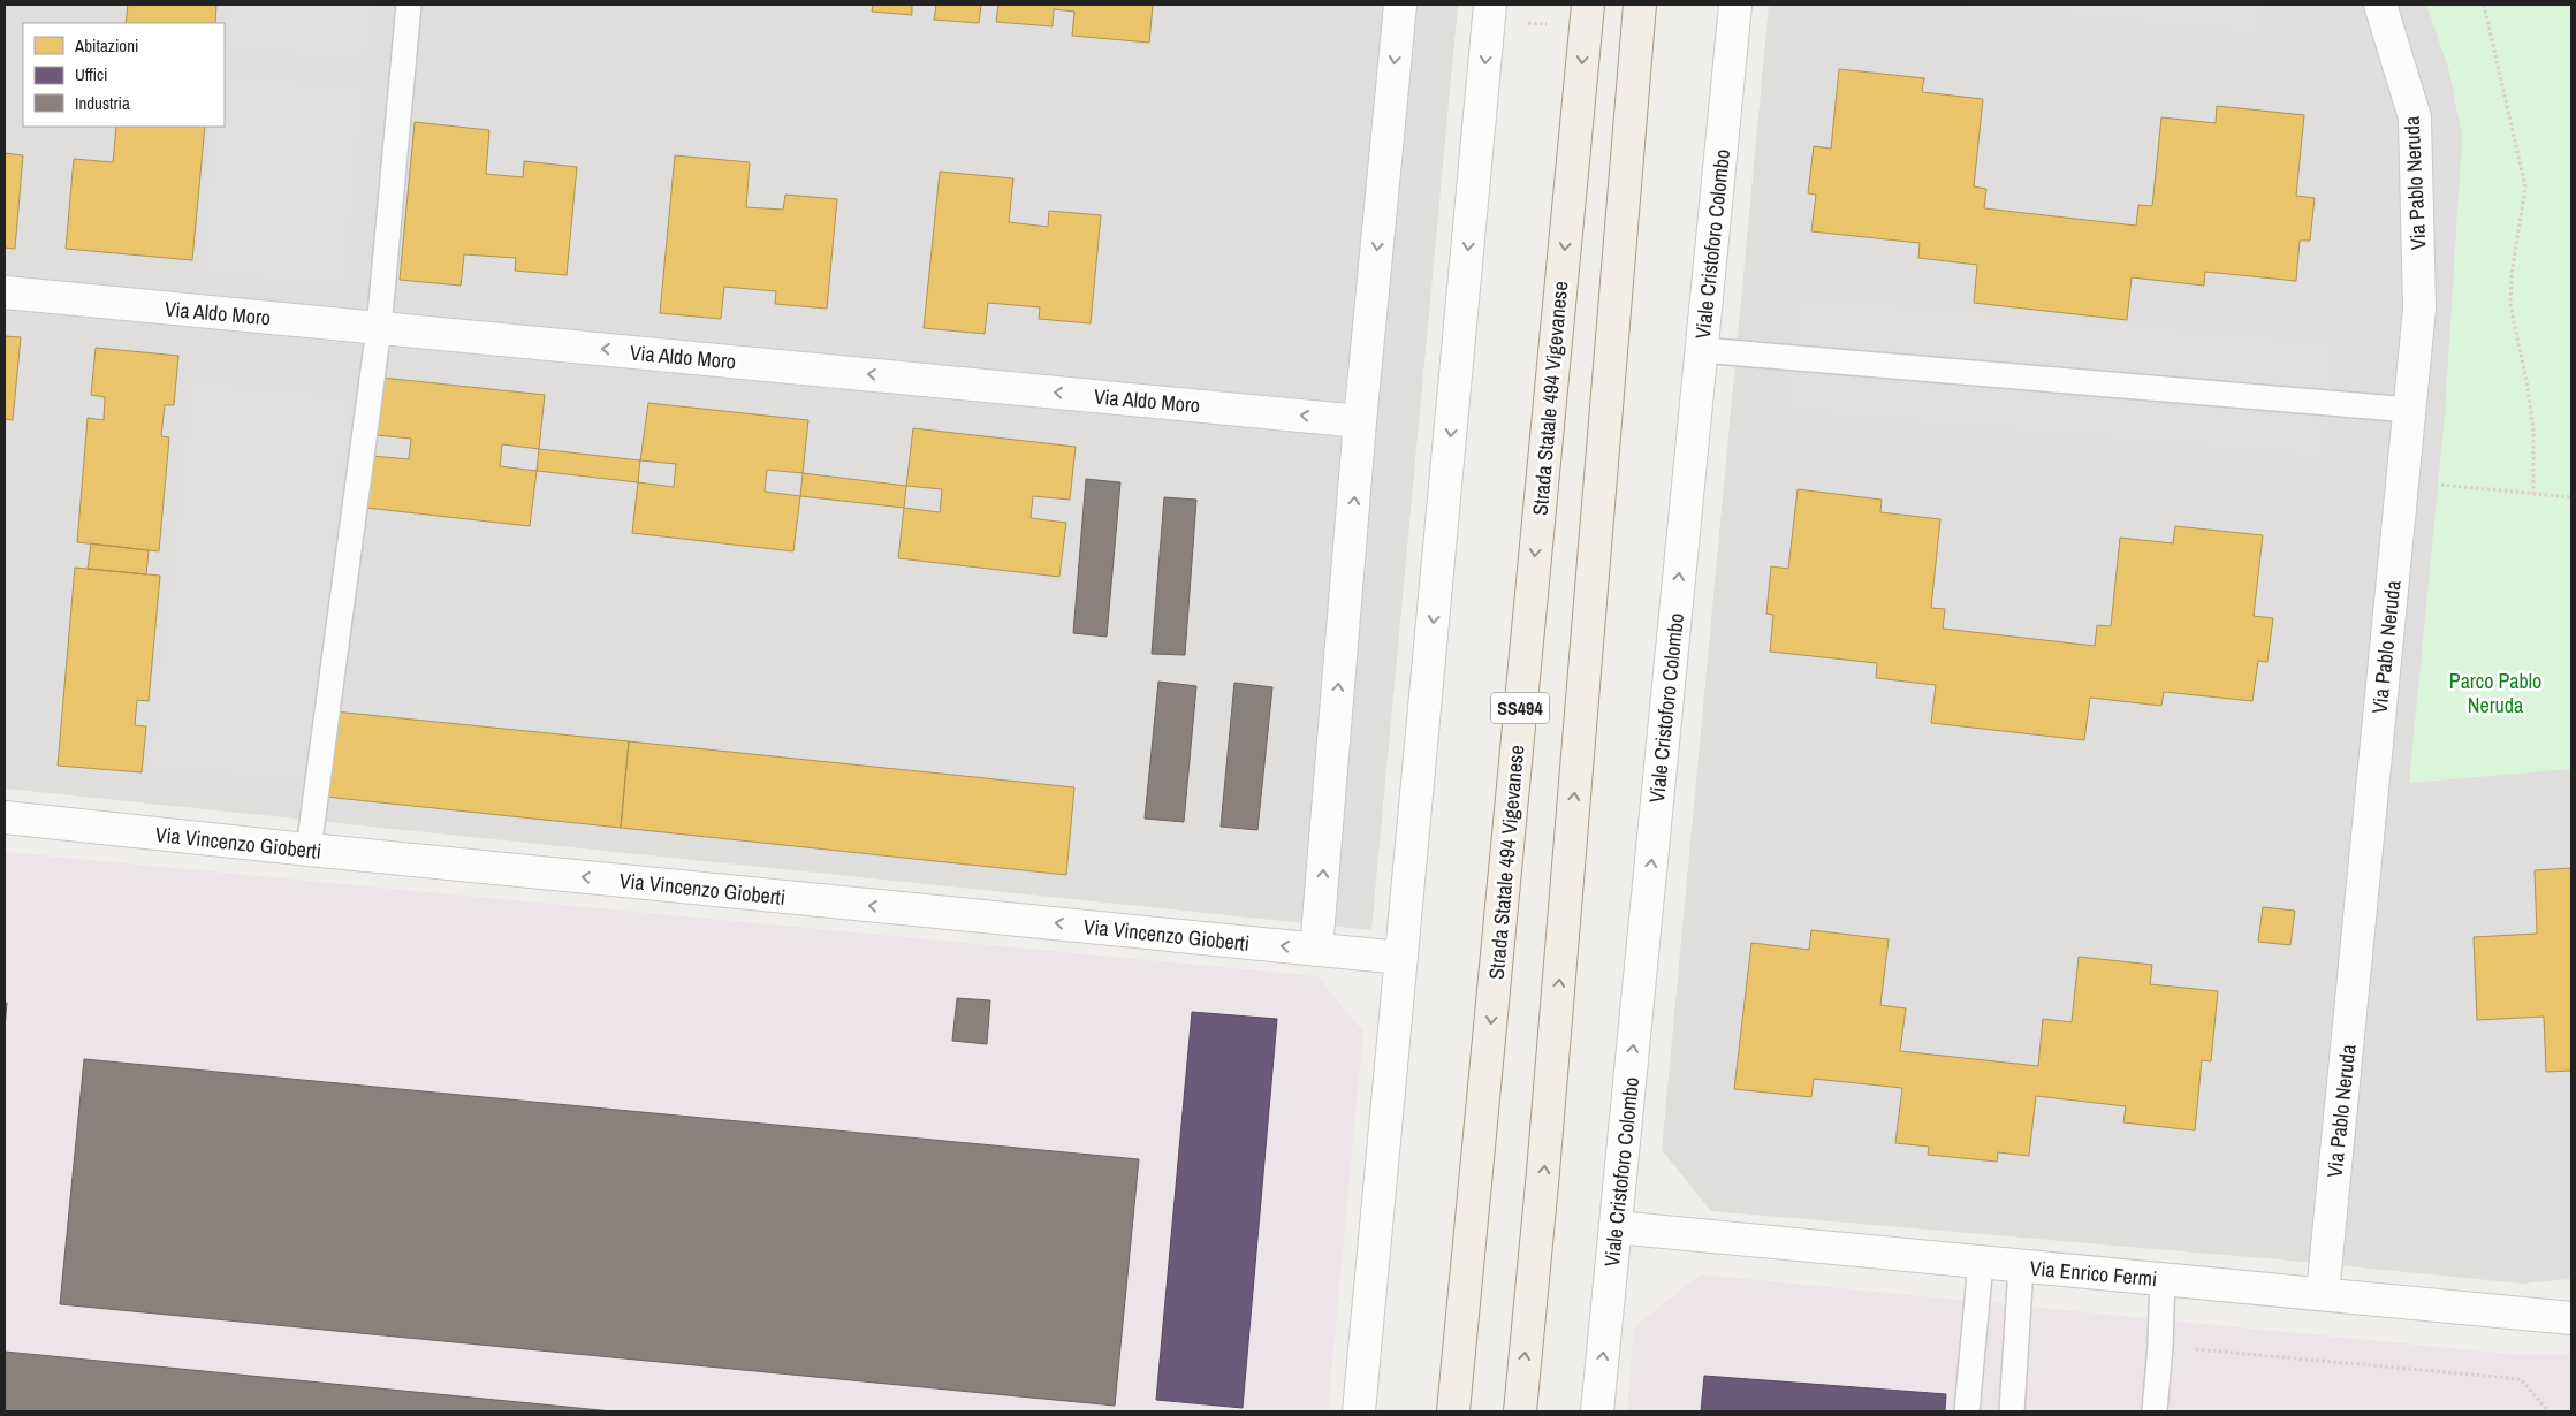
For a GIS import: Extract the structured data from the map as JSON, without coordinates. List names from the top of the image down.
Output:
{
  "streets": {
    "main road": ["Strada Statale 494 Vigevanese", "SS494"],
    "street": [
      "Via Pablo Neruda",
      "Viale Cristoforo Colombo",
      "Via Aldo Moro",
      "Via Vincenzo Gioberti",
      "Via Enrico Fermi"
    ]
  },
  "crossings": [
    ["Via Pablo Neruda", "Via Enrico Fermi"],
    ["Viale Cristoforo Colombo", "Via Enrico Fermi"]
  ],
  "one_way": ["Via Aldo Moro", "Via Vincenzo Gioberti"],
  "parks": ["Parco Pablo Neruda"],
  "legend": ["Abitazioni", "Uffici", "Industria"]
}
